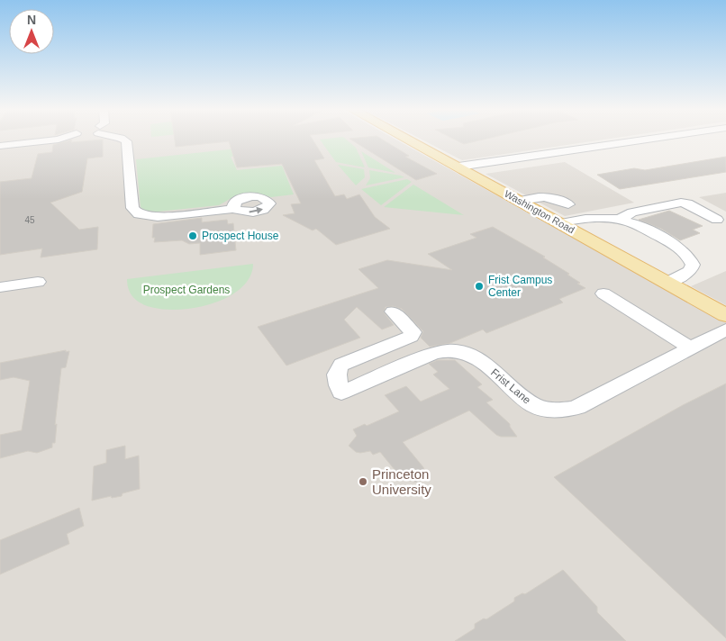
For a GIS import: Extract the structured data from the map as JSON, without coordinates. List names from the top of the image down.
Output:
{
  "streets": {
    "main road": ["Washington Road"],
    "street": ["Frist Lane"]
  },
  "parks": ["Prospect Gardens"],
  "places": ["Prospect House", "Frist Campus Center", "Princeton University"],
  "house_numbers": ["45"],
  "north": "top"
}
